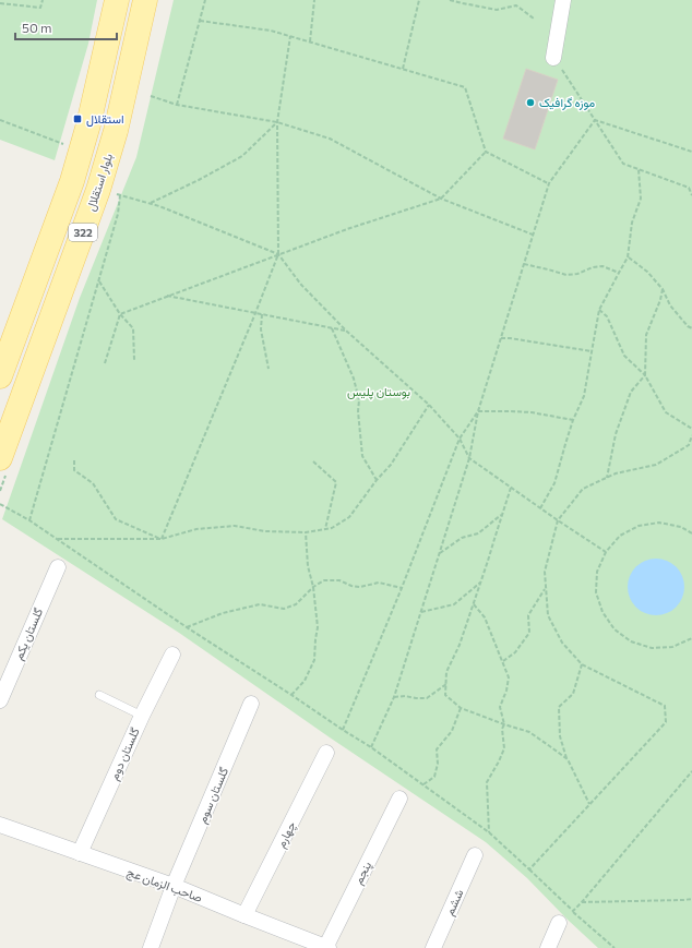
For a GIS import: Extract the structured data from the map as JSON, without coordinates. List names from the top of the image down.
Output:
{
  "streets": {
    "main road": ["بلوار استقلال", "322"],
    "street": [
      "گلستان یکم",
      "گلستان دوم",
      "گلستان سوم",
      "چهارم",
      "پنجم",
      "صاحب الزمان عج",
      "ششم"
    ]
  },
  "crossings": [
    ["گلستان دوم", "صاحب الزمان عج"],
    ["گلستان سوم", "صاحب الزمان عج"],
    ["چهارم", "صاحب الزمان عج"],
    ["پنجم", "صاحب الزمان عج"]
  ],
  "parks": ["بوستان پلیس"],
  "places": {
    "other": ["موزه گرافیک"],
    "transit": ["استقلال"]
  },
  "scale_bar": "50 m"
}
